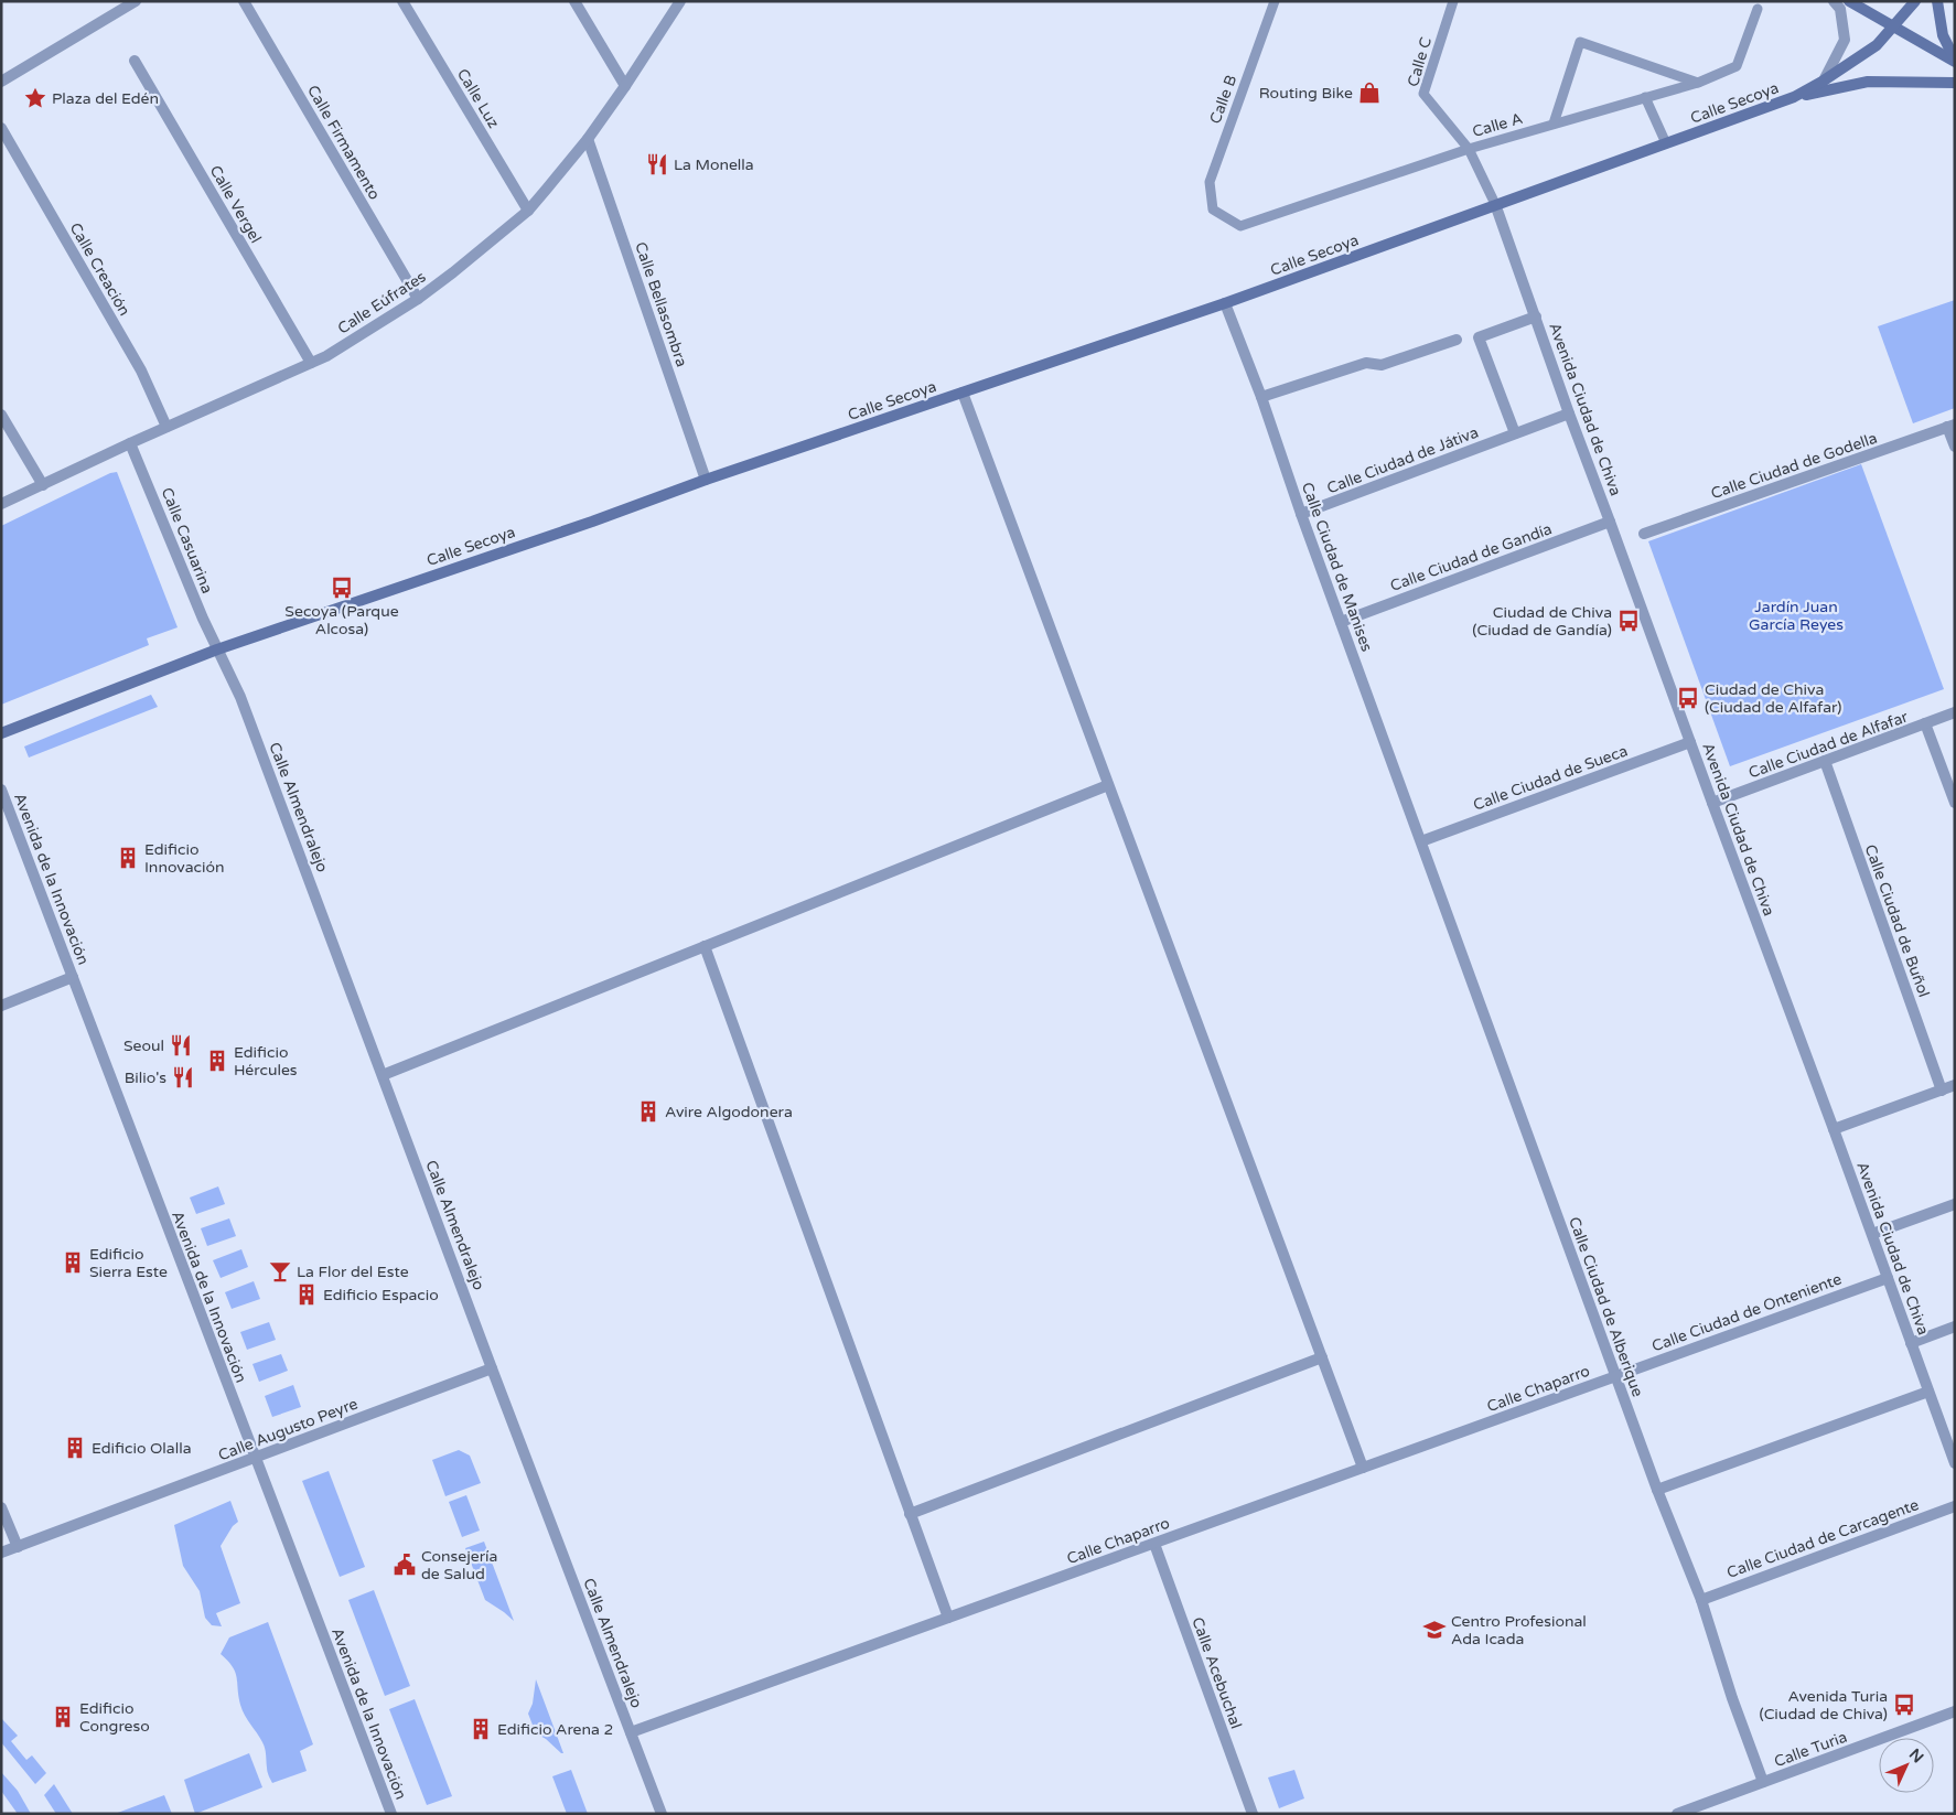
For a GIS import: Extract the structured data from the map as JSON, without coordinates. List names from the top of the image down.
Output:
{
  "streets": {
    "main road": ["Calle Secoya"],
    "street": [
      "Calle Luz",
      "Calle Firmamento",
      "Calle Vergel",
      "Calle Creación",
      "Calle Eúfrates",
      "Calle Bellasombra",
      "Avenida Ciudad de Chiva",
      "Calle Ciudad de Játiva",
      "Calle Ciudad de Godella",
      "Calle Casuarina",
      "Calle Ciudad de Gandía",
      "Calle Ciudad de Manises",
      "Calle Ciudad de Alfafar",
      "Calle Ciudad de Sueca",
      "Calle Almendralejo",
      "Avenida de la Innovación",
      "Calle Ciudad de Buñol",
      "Calle Ciudad de Alberique",
      "Calle Ciudad de Onteniente",
      "Calle Chaparro",
      "Calle Augusto Peyre",
      "Calle Ciudad de Carcagente",
      "Calle Acebuchal",
      "Calle Turia"
    ],
    "lane": ["Calle C", "Calle B", "Calle A"]
  },
  "crossings": [
    ["Calle C", "Calle A"],
    ["Calle Luz", "Calle Eúfrates"],
    ["Calle B", "Calle A"],
    ["Calle Secoya", "Calle Bellasombra"],
    ["Calle Secoya", "Avenida Ciudad de Chiva"],
    ["Calle Secoya", "Calle Casuarina"],
    ["Calle Secoya", "Calle Ciudad de Manises"],
    ["Calle Secoya", "Calle Almendralejo"],
    ["Calle Firmamento", "Calle Eúfrates"],
    ["Calle Vergel", "Calle Eúfrates"],
    ["Calle Creación", "Calle Eúfrates"],
    ["Calle Eúfrates", "Calle Bellasombra"],
    ["Calle Eúfrates", "Calle Casuarina"],
    ["Avenida Ciudad de Chiva", "Calle Ciudad de Játiva"],
    ["Avenida Ciudad de Chiva", "Calle Ciudad de Gandía"],
    ["Avenida Ciudad de Chiva", "Calle Ciudad de Alfafar"],
    ["Avenida Ciudad de Chiva", "Calle Ciudad de Sueca"],
    ["Avenida Ciudad de Chiva", "Calle Ciudad de Onteniente"],
    ["Calle Ciudad de Játiva", "Calle Ciudad de Manises"],
    ["Calle Casuarina", "Calle Almendralejo"],
    ["Calle Ciudad de Gandía", "Calle Ciudad de Manises"],
    ["Calle Ciudad de Manises", "Calle Ciudad de Sueca"],
    ["Calle Ciudad de Manises", "Calle Ciudad de Alberique"],
    ["Calle Ciudad de Alfafar", "Calle Ciudad de Buñol"],
    ["Calle Ciudad de Sueca", "Calle Ciudad de Alberique"],
    ["Calle Almendralejo", "Calle Chaparro"],
    ["Calle Almendralejo", "Calle Augusto Peyre"],
    ["Avenida de la Innovación", "Calle Augusto Peyre"],
    ["Calle Ciudad de Alberique", "Calle Ciudad de Onteniente"],
    ["Calle Ciudad de Alberique", "Calle Chaparro"],
    ["Calle Ciudad de Alberique", "Calle Ciudad de Carcagente"],
    ["Calle Ciudad de Alberique", "Calle Turia"],
    ["Calle Ciudad de Onteniente", "Calle Chaparro"],
    ["Calle Chaparro", "Calle Acebuchal"]
  ],
  "parks": ["Jardín Juan García Reyes"],
  "places": {
    "shop": ["Routing Bike"],
    "place": ["Plaza del Edén"],
    "restaurant": ["La Monella", "Seoul", "Bilio's"],
    "bus stop": [
      "Secoya (Parque Alcosa)",
      "Ciudad de Chiva (Ciudad de Gandía)",
      "Ciudad de Chiva (Ciudad de Alfafar)",
      "Avenida Turia (Ciudad de Chiva)"
    ],
    "building": [
      "Edificio Innovación",
      "Edificio Hércules",
      "Avire Algodonera",
      "Edificio Sierra Este",
      "Edificio Espacio",
      "Edificio Olalla",
      "Edificio Congreso",
      "Edificio Arena 2"
    ],
    "bar": ["La Flor del Este"],
    "public building": ["Consejería de Salud"],
    "school or university": ["Centro Profesional Ada Icada"]
  },
  "north": "top right"
}
